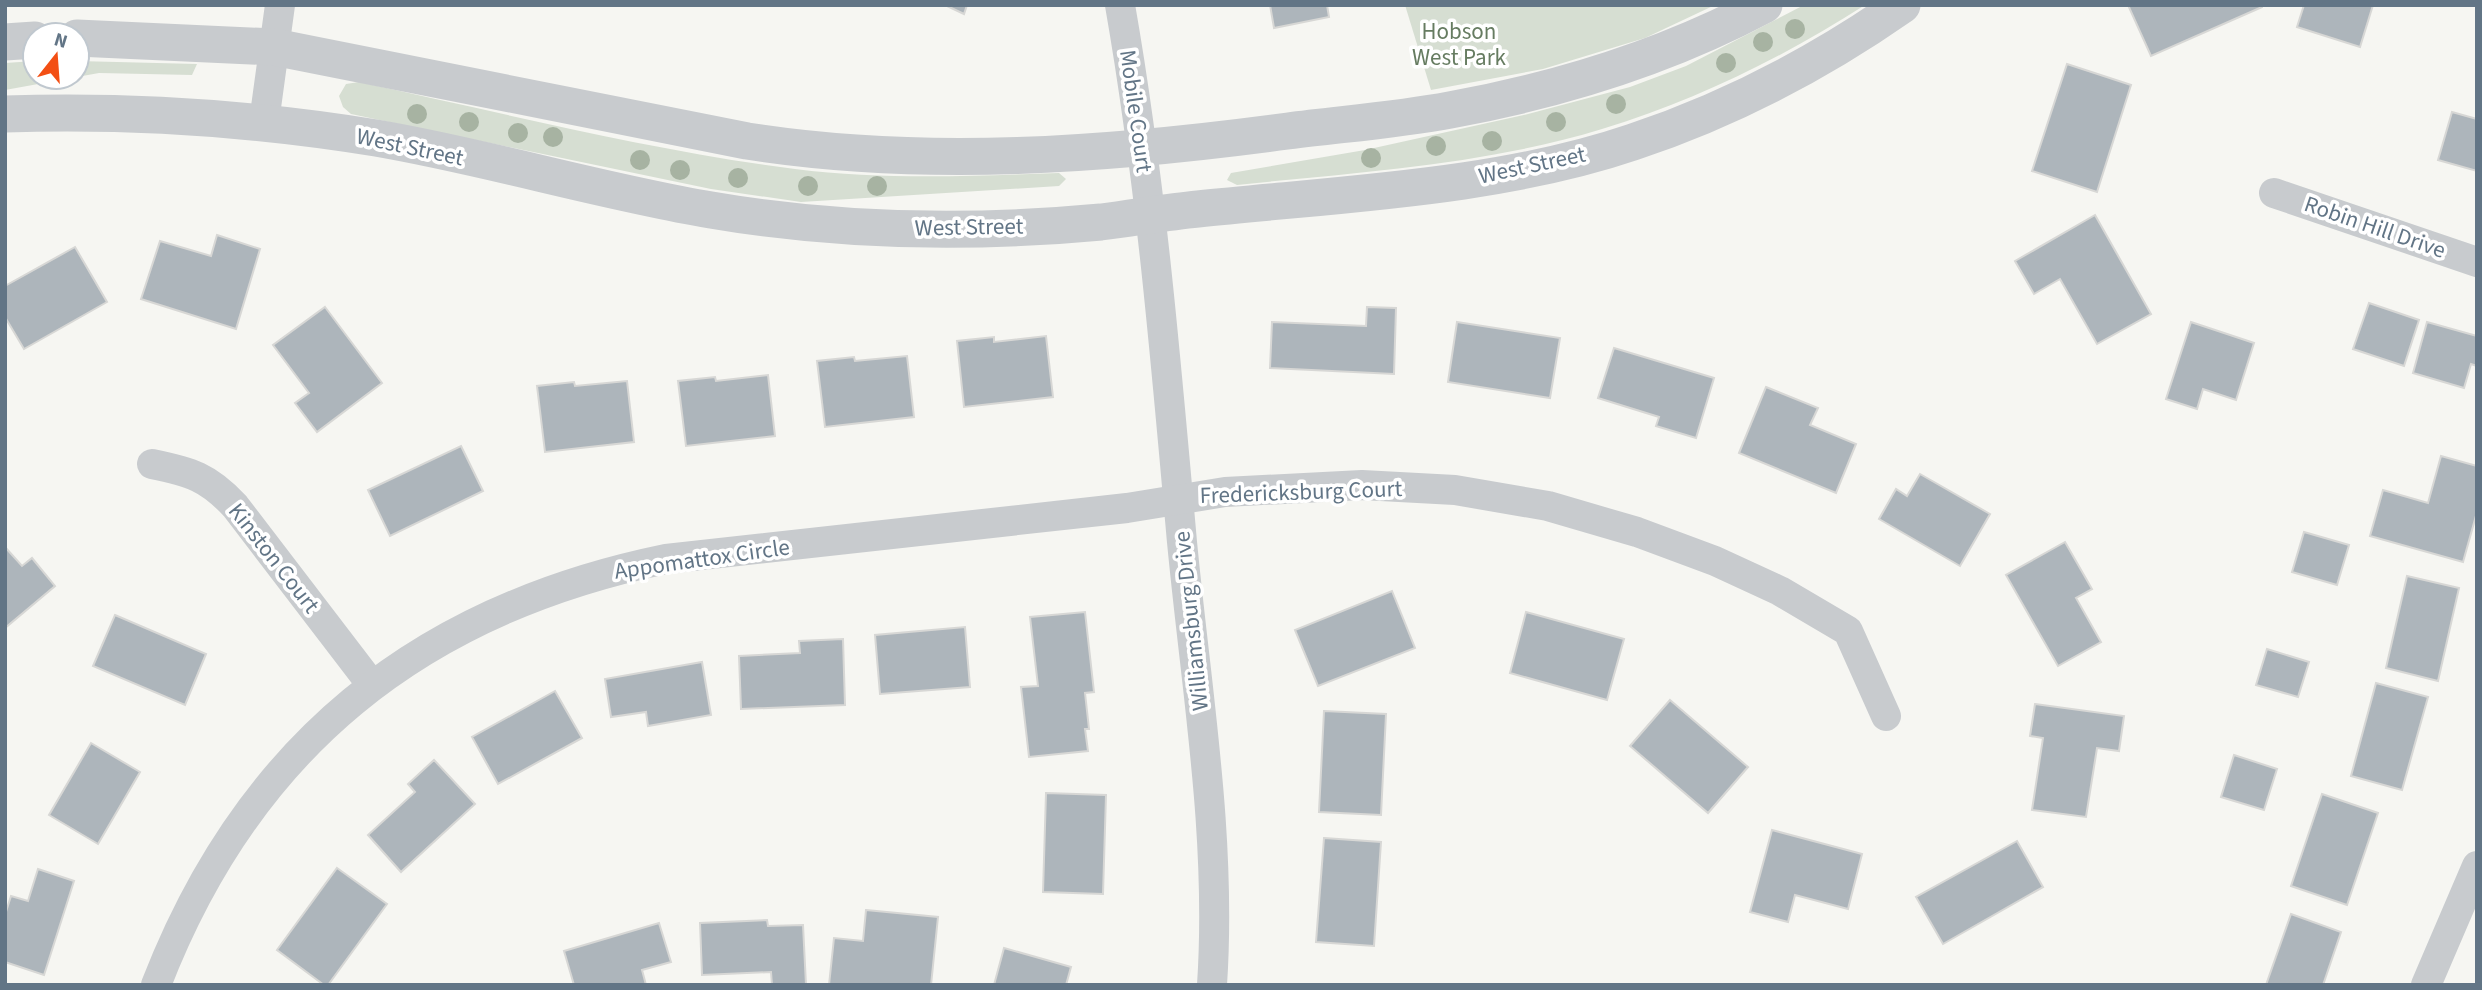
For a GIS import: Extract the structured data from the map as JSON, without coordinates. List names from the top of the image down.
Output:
{
  "streets": {
    "street": [
      "Mobile Court",
      "West Street",
      "Robin Hill Drive",
      "Fredericksburg Court",
      "Kinston Court",
      "Appomattox Circle",
      "Williamsburg Drive"
    ]
  },
  "crossings": [
    ["Mobile Court", "West Street"],
    ["Mobile Court", "Williamsburg Drive"],
    ["West Street", "Williamsburg Drive"],
    ["Fredericksburg Court", "Appomattox Circle"],
    ["Fredericksburg Court", "Williamsburg Drive"],
    ["Kinston Court", "Appomattox Circle"],
    ["Appomattox Circle", "Williamsburg Drive"]
  ],
  "parks": ["Hobson West Park"],
  "north": "top"
}
